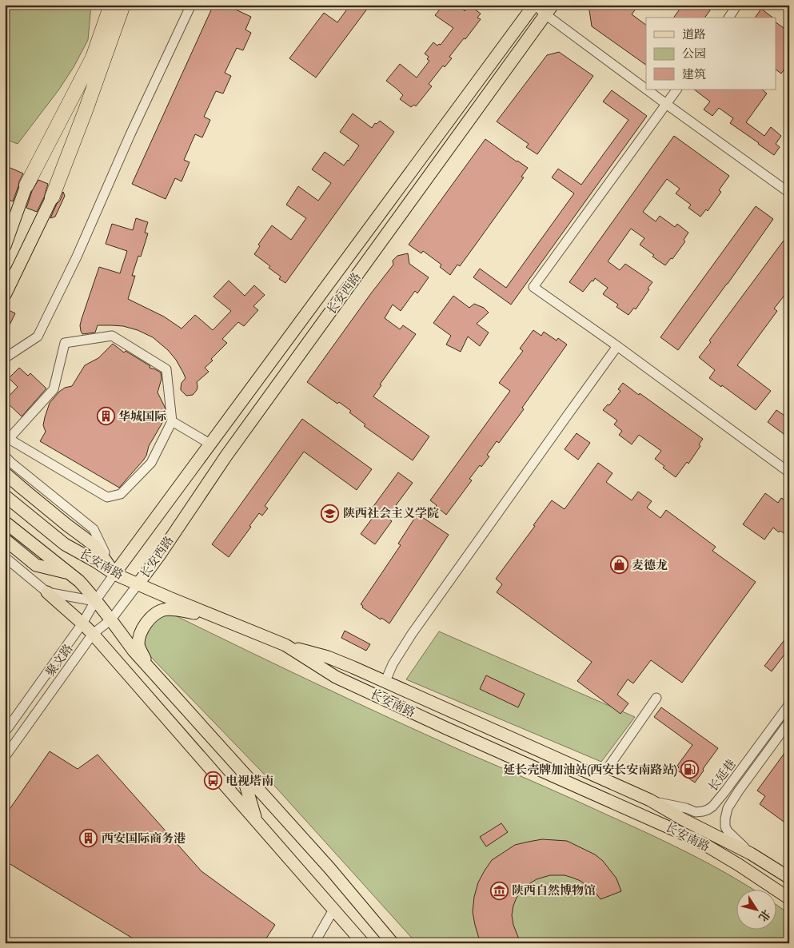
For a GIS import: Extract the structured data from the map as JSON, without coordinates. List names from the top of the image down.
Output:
{
  "streets": {
    "main road": ["长安西路", "长安南路"],
    "street": ["聚文路", "长延巷"]
  },
  "crossings": [
    ["长安西路", "长安南路"],
    ["长安西路", "聚文路"],
    ["长安南路", "聚文路"]
  ],
  "places": {
    "building": ["华城国际", "西安国际商务港"],
    "school or university": ["陕西社会主义学院"],
    "shop": ["麦德龙"],
    "fuel station": ["延长壳牌加油站(西安长安南路站)"],
    "bus stop": ["电视塔南"],
    "museum": ["陕西自然博物馆"]
  },
  "legend": ["道路", "公园", "建筑"],
  "north": "bottom right"
}
